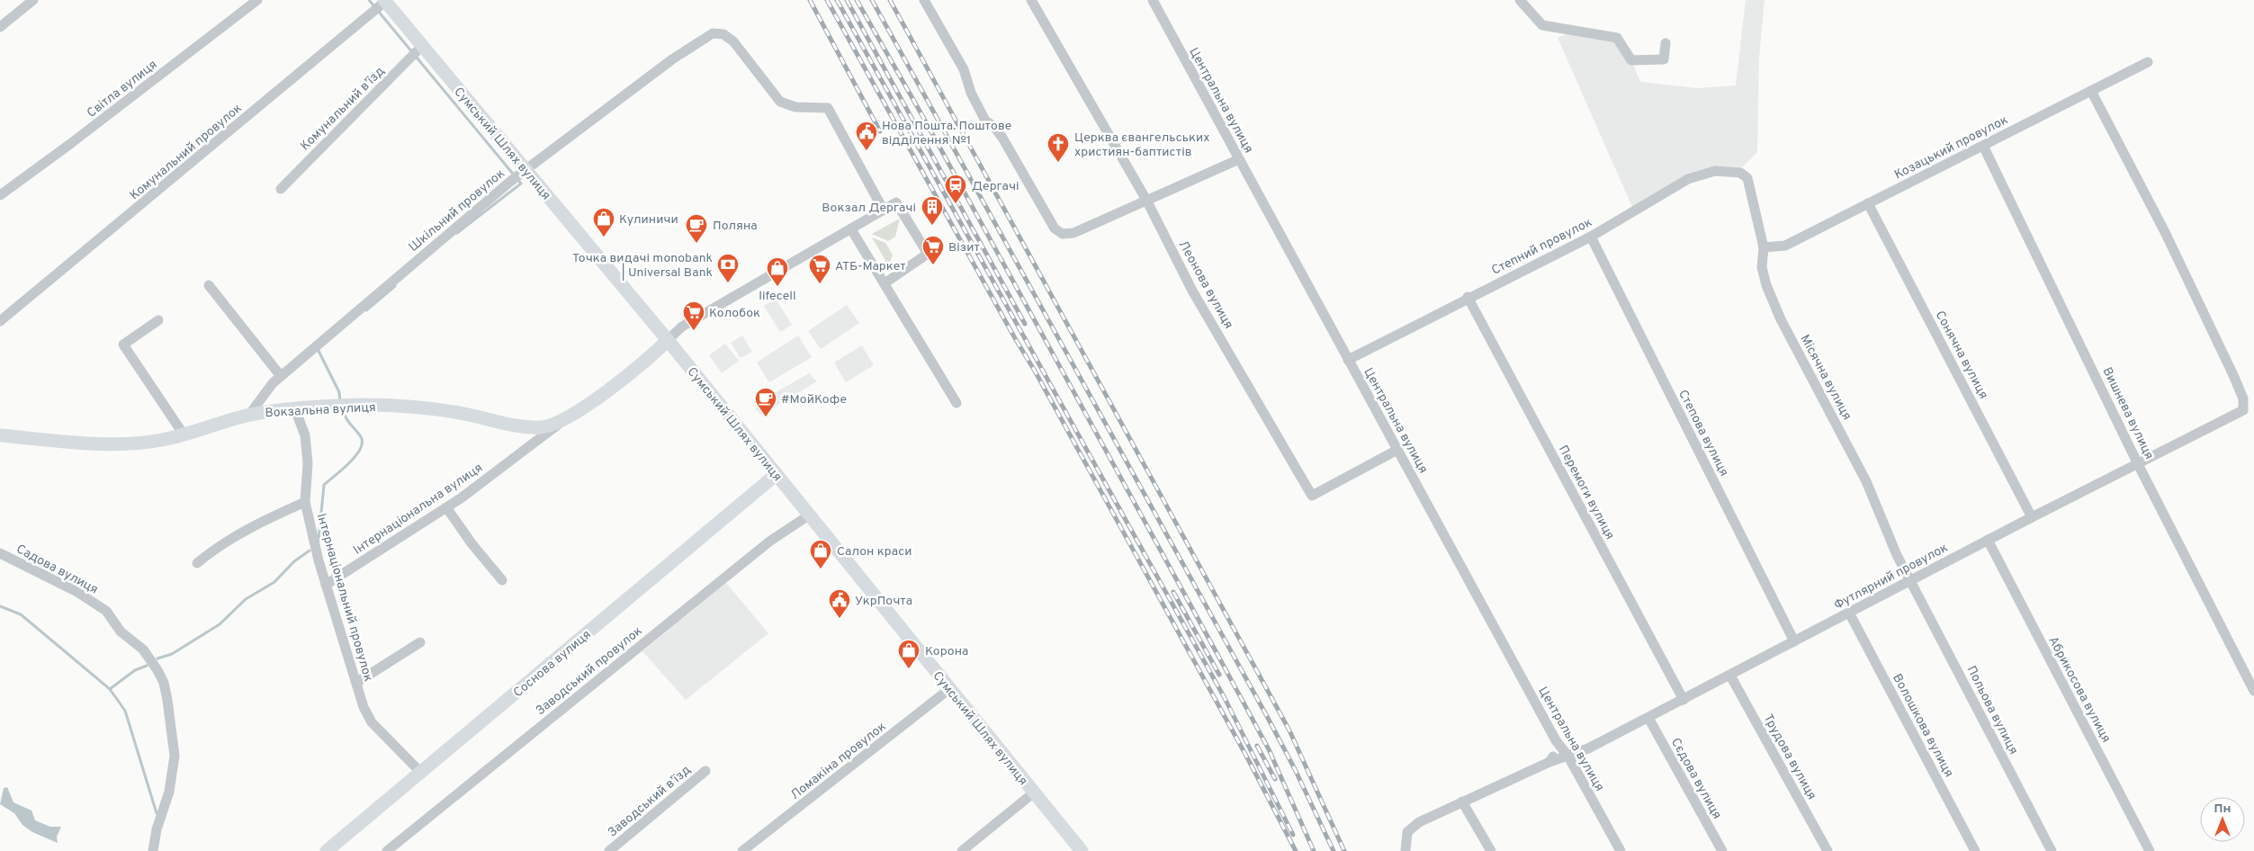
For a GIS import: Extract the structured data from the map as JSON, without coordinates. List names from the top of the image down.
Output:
{
  "streets": {
    "street": [
      "Світла вулиця",
      "Центральна вулиця",
      "Комунальний в’їзд",
      "Сумський Шлях вулиця",
      "Козацький провулок",
      "Комунальний провулок",
      "Шкільний провулок",
      "Степний провулок",
      "Леонова вулиця",
      "Сонячна вулиця",
      "Місячна вулиця",
      "Вокзальна вулиця",
      "Вишнева вулиця",
      "Степова вулиця",
      "Перемоги вулиця",
      "Інтернаціональна вулиця",
      "Садова вулиця",
      "Футлярний провулок",
      "Інтернаціональний провулок",
      "Соснова вулиця",
      "Заводський провулок",
      "Абрикосова вулиця",
      "Польова вулиця",
      "Волошкова вулиця",
      "Трудова вулиця",
      "Ломакіна провулок",
      "Сєдова вулиця",
      "Заводський в’їзд"
    ]
  },
  "crossings": [
    ["Центральна вулиця", "Степний провулок"],
    ["Центральна вулиця", "Леонова вулиця"],
    ["Центральна вулиця", "Футлярний провулок"],
    ["Комунальний в’їзд", "Сумський Шлях вулиця"],
    ["Сумський Шлях вулиця", "Комунальний провулок"],
    ["Сумський Шлях вулиця", "Шкільний провулок"],
    ["Сумський Шлях вулиця", "Вокзальна вулиця"],
    ["Сумський Шлях вулиця", "Соснова вулиця"],
    ["Сумський Шлях вулиця", "Заводський провулок"],
    ["Сумський Шлях вулиця", "Ломакіна провулок"],
    ["Козацький провулок", "Сонячна вулиця"],
    ["Козацький провулок", "Місячна вулиця"],
    ["Козацький провулок", "Вишнева вулиця"],
    ["Козацький провулок", "Футлярний провулок"],
    ["Шкільний провулок", "Вокзальна вулиця"],
    ["Степний провулок", "Місячна вулиця"],
    ["Степний провулок", "Степова вулиця"],
    ["Степний провулок", "Перемоги вулиця"],
    ["Сонячна вулиця", "Футлярний провулок"],
    ["Місячна вулиця", "Футлярний провулок"],
    ["Місячна вулиця", "Польова вулиця"],
    ["Вокзальна вулиця", "Інтернаціональна вулиця"],
    ["Вокзальна вулиця", "Інтернаціональний провулок"],
    ["Вишнева вулиця", "Футлярний провулок"],
    ["Степова вулиця", "Футлярний провулок"],
    ["Перемоги вулиця", "Футлярний провулок"],
    ["Інтернаціональна вулиця", "Інтернаціональний провулок"],
    ["Футлярний провулок", "Абрикосова вулиця"],
    ["Футлярний провулок", "Польова вулиця"],
    ["Футлярний провулок", "Волошкова вулиця"],
    ["Футлярний провулок", "Трудова вулиця"],
    ["Футлярний провулок", "Сєдова вулиця"],
    ["Інтернаціональний провулок", "Соснова вулиця"]
  ],
  "places": {
    "public building": ["Нова Пошта. Поштове відділення №1", "УкрПочта"],
    "church": ["Церква євангельських християн-баптистів"],
    "station": ["Дергачі"],
    "building": ["Вокзал Дергачі"],
    "shop": [
      "Кулиничи",
      "lifecell",
      "Салон краси",
      "Корона"
    ],
    "cafe": ["Поляна", "#МойКофе"],
    "supermarket": ["Візит", "АТБ-Маркет", "Колобок"],
    "bank": ["Точка видачі monobank | Universal Bank"]
  },
  "north": "top"
}
